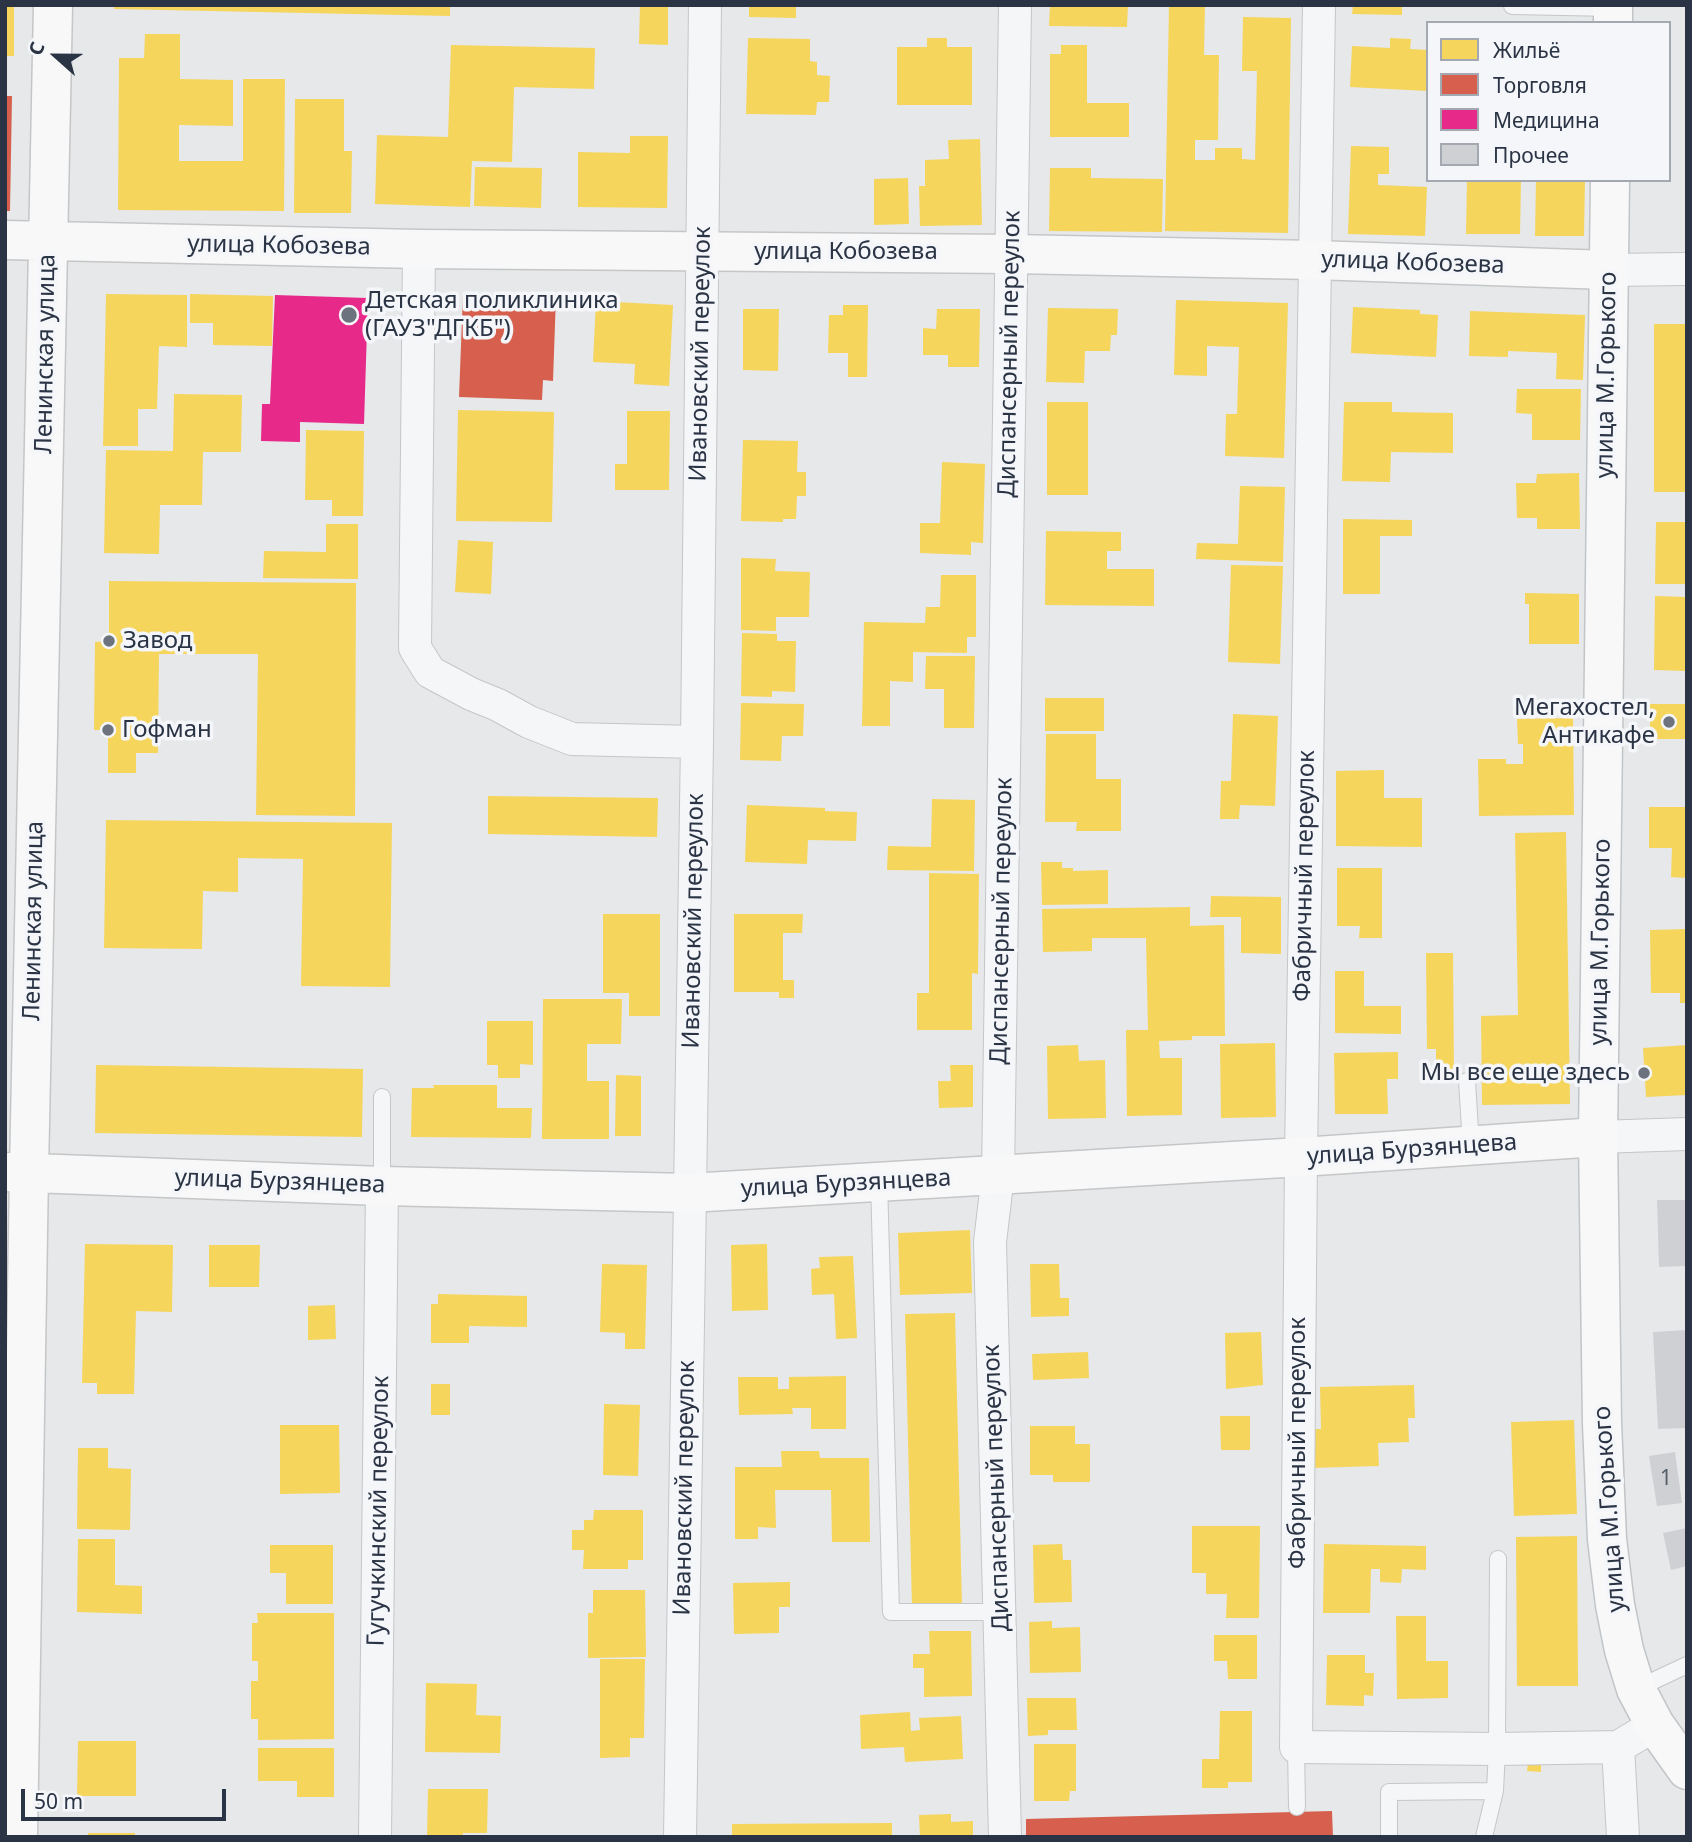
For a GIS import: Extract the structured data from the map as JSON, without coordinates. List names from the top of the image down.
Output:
{
  "streets": {
    "street": [
      "улица Кобозева",
      "Ленинская улица",
      "Ивановский переулок",
      "Диспансерный переулок",
      "улица М.Горького",
      "Фабричный переулок",
      "улица Бурзянцева",
      "Гугучкинский переулок"
    ]
  },
  "crossings": [
    ["улица Кобозева", "Ленинская улица"],
    ["улица Кобозева", "Ивановский переулок"],
    ["улица Кобозева", "Диспансерный переулок"],
    ["улица Кобозева", "улица М.Горького"],
    ["улица Кобозева", "Фабричный переулок"],
    ["Ленинская улица", "улица Бурзянцева"],
    ["Ивановский переулок", "улица Бурзянцева"],
    ["Диспансерный переулок", "улица Бурзянцева"],
    ["улица М.Горького", "улица Бурзянцева"],
    ["Фабричный переулок", "улица Бурзянцева"],
    ["улица Бурзянцева", "Гугучкинский переулок"]
  ],
  "places": [
    "Детская поликлиника (ГАУЗ\"ДГКБ\")",
    "Завод",
    "Мегахостел, Антикафе",
    "Гофман",
    "Мы все еще здесь"
  ],
  "house_numbers": ["1"],
  "legend": [
    "Жильё",
    "Торговля",
    "Медицина",
    "Прочее"
  ],
  "scale_bar": "50 m",
  "north": "left"
}
